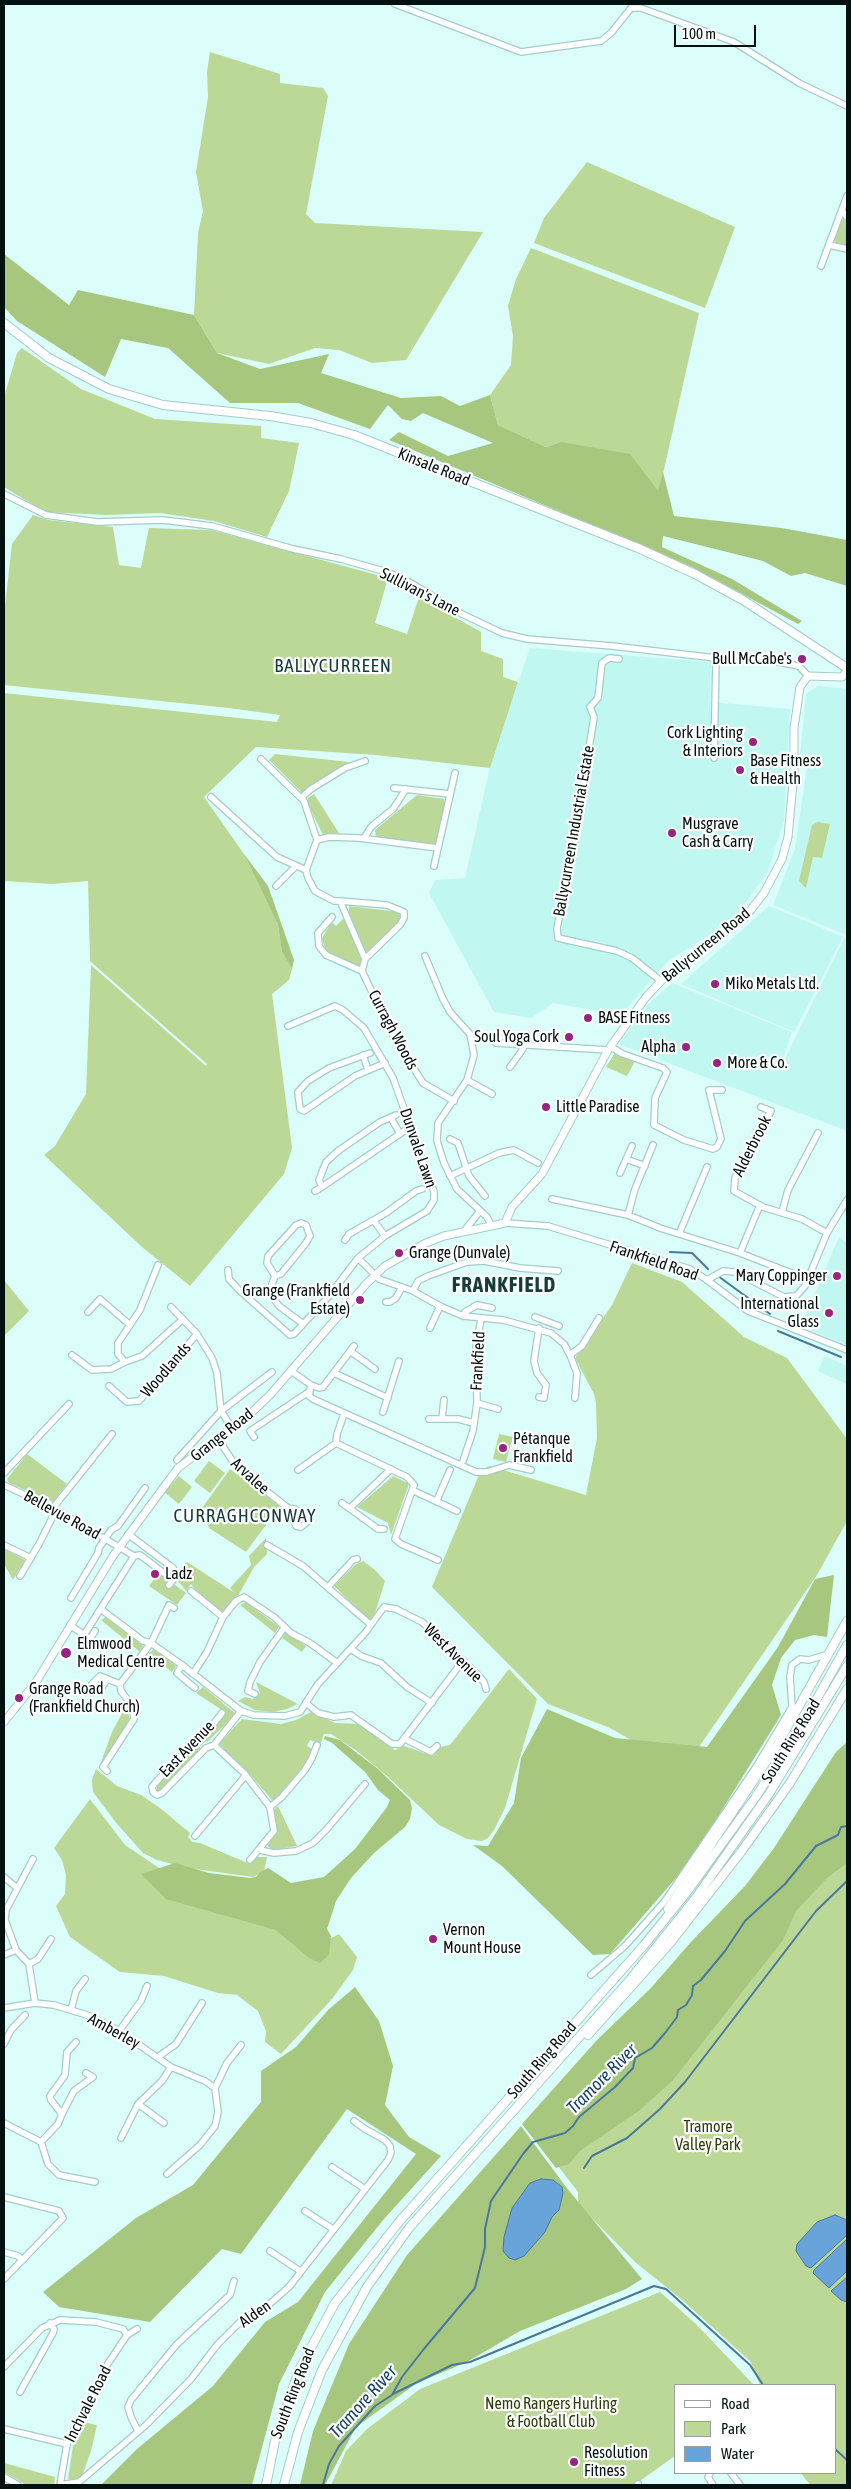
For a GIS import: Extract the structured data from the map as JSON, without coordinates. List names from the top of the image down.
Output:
{
  "streets": {
    "highway": ["Kinsale Road", "South Ring Road"],
    "main road": ["Ballycurreen Road", "Grange Road"],
    "street": [
      "Sullivan's Lane",
      "Ballycurreen Industrial Estate",
      "Curragh Woods",
      "Alderbrook",
      "Dunvale Lawn",
      "Frankfield Road",
      "Frankfield",
      "Woodlands",
      "Arvalee",
      "Bellevue Road",
      "West Avenue",
      "East Avenue",
      "Amberley",
      "Alden",
      "Inchvale Road"
    ]
  },
  "crossings": [
    ["Sullivan's Lane", "Ballycurreen Road"],
    ["Ballycurreen Industrial Estate", "Ballycurreen Road"],
    ["Ballycurreen Road", "Frankfield Road"],
    ["Ballycurreen Road", "Grange Road"],
    ["Frankfield Road", "Grange Road"],
    ["Frankfield", "Grange Road"],
    ["Grange Road", "Arvalee"],
    ["Grange Road", "Bellevue Road"],
    ["West Avenue", "East Avenue"],
    ["Alden", "Inchvale Road"]
  ],
  "districts": ["BALLYCURREEN", "FRANKFIELD", "CURRAGHCONWAY"],
  "water": ["Tramore River"],
  "parks": ["Tramore Valley Park", "Nemo Rangers Hurling & Football Club"],
  "places": [
    "Bull McCabe's",
    "Cork Lighting & Interiors",
    "Base Fitness & Health",
    "Musgrave Cash & Carry",
    "Miko Metals Ltd.",
    "BASE Fitness",
    "Soul Yoga Cork",
    "Alpha",
    "More & Co.",
    "Little Paradise",
    "Grange (Dunvale)",
    "Mary Coppinger",
    "Grange (Frankfield Estate)",
    "International Glass",
    "Pétanque Frankfield",
    "Ladz",
    "Elmwood Medical Centre",
    "Grange Road (Frankfield Church)",
    "Vernon Mount House",
    "Resolution Fitness"
  ],
  "legend": ["Road", "Park", "Water"],
  "scale_bar": "100 m"
}
